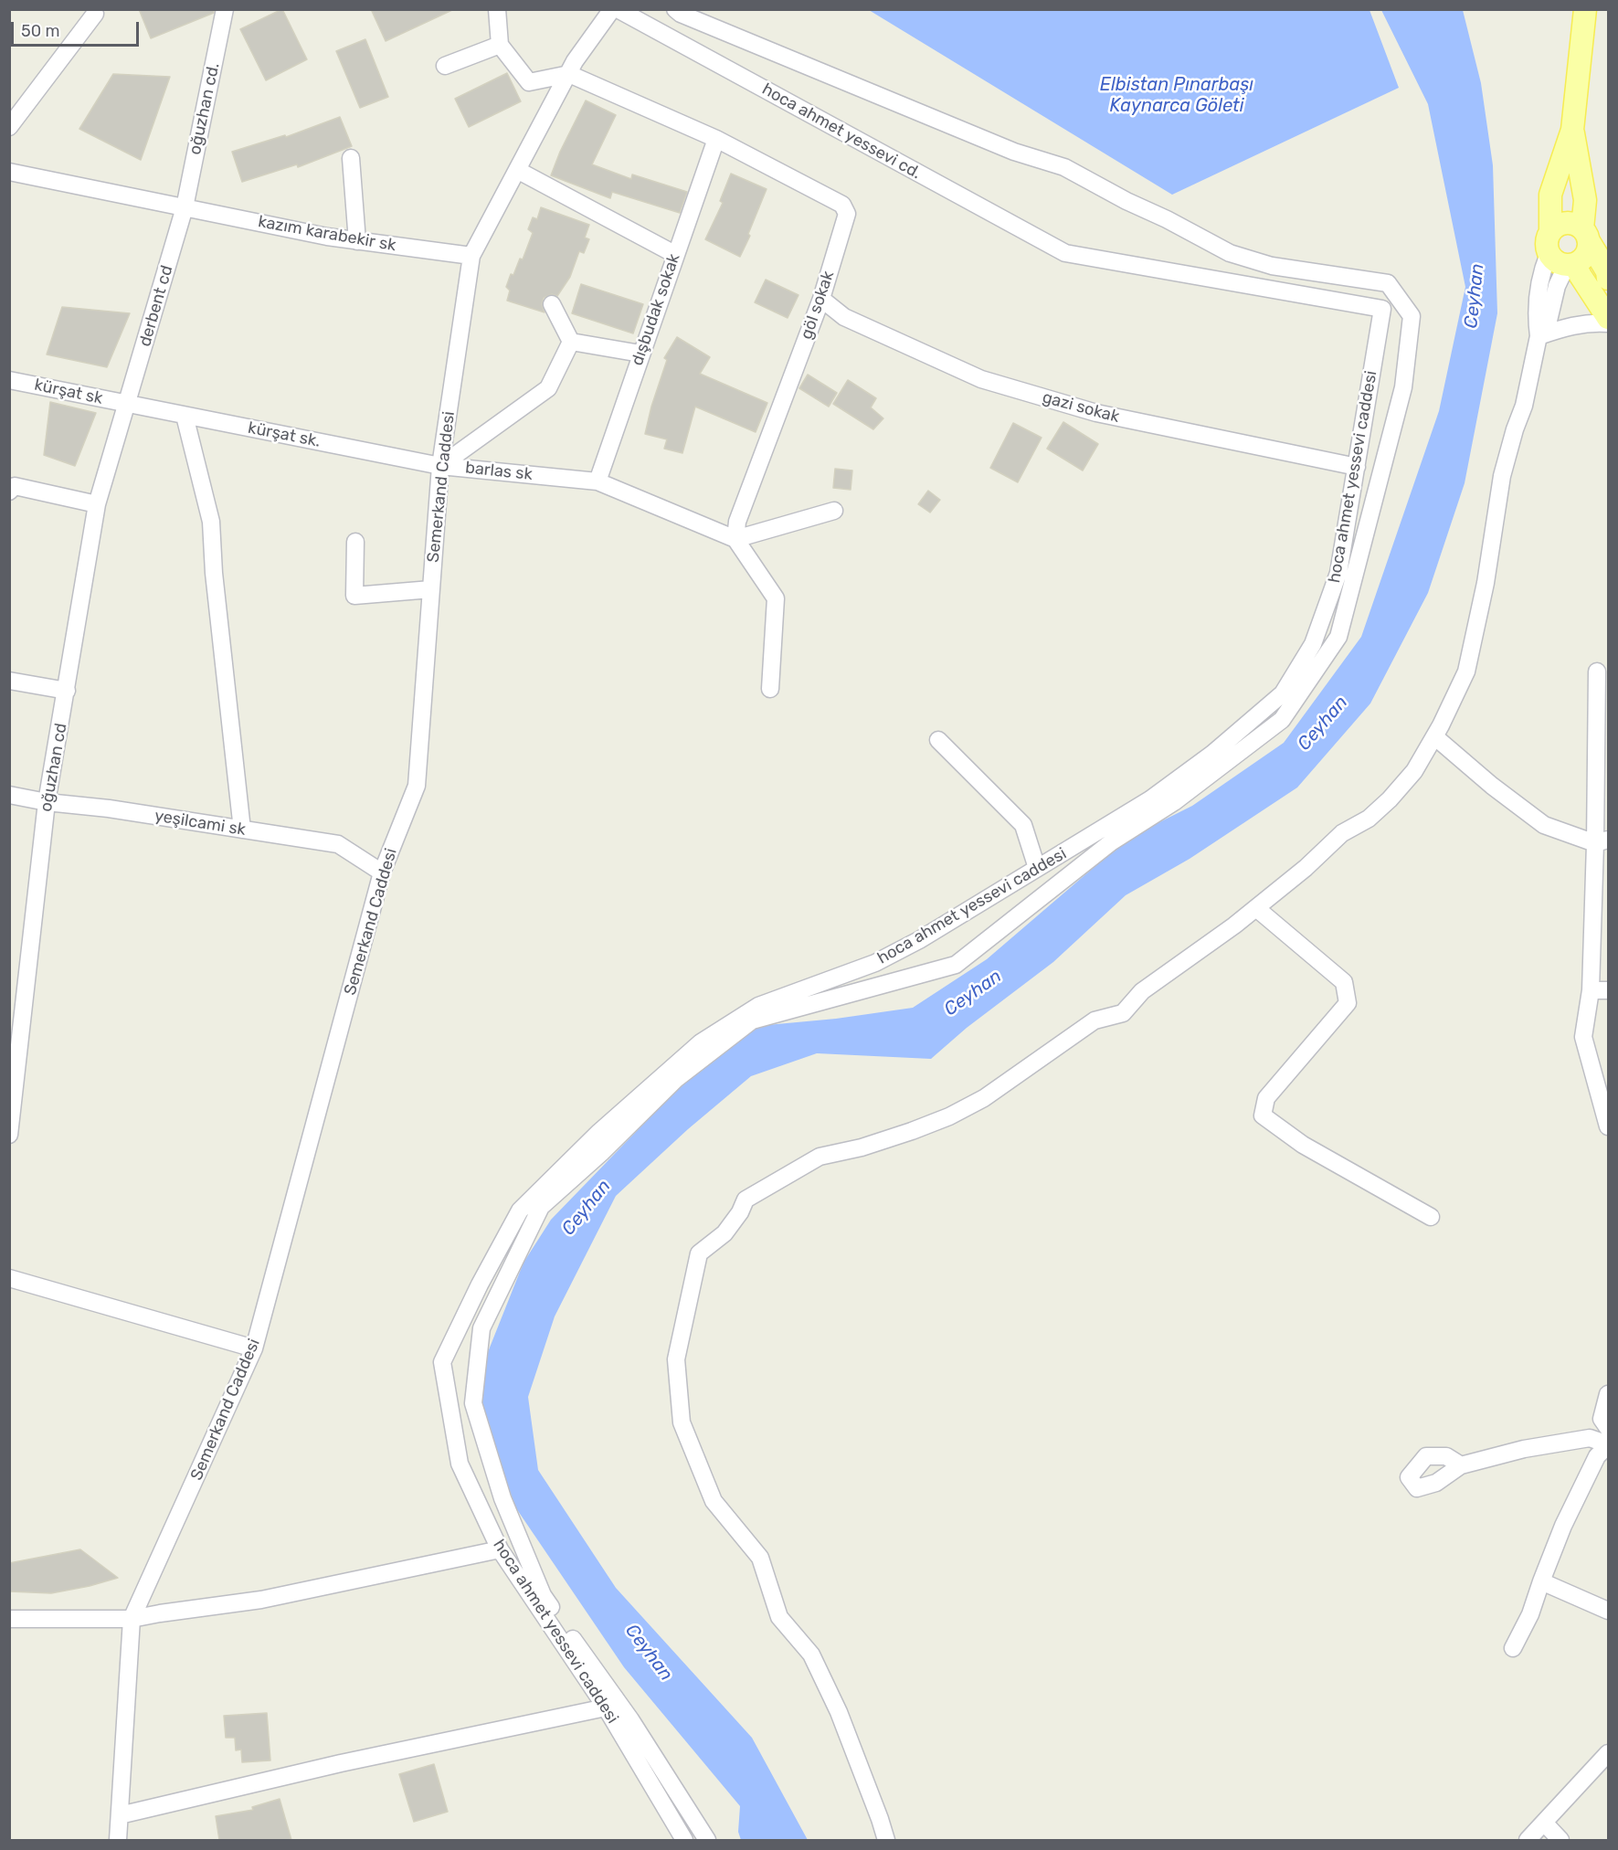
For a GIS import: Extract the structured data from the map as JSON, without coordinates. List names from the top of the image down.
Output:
{
  "streets": {
    "street": [
      "oğuzhan cd.",
      "hoca ahmet yessevi cd.",
      "kazım karabekir sk",
      "göl sokak",
      "derbent cd",
      "dışbudak sokak",
      "kürşat sk",
      "gazi sokak",
      "kürşat sk.",
      "barlas sk",
      "hoca ahmet yessevi caddesi",
      "Semerkand Caddesi",
      "oğuzhan cd",
      "yeşilcami sk"
    ]
  },
  "crossings": [
    ["oğuzhan cd.", "kazım karabekir sk"],
    ["oğuzhan cd.", "derbent cd"],
    ["hoca ahmet yessevi cd.", "hoca ahmet yessevi caddesi"],
    ["kazım karabekir sk", "derbent cd"],
    ["kazım karabekir sk", "Semerkand Caddesi"],
    ["göl sokak", "dışbudak sokak"],
    ["göl sokak", "gazi sokak"],
    ["göl sokak", "barlas sk"],
    ["göl sokak", "Semerkand Caddesi"],
    ["derbent cd", "kürşat sk"],
    ["derbent cd", "kürşat sk."],
    ["derbent cd", "oğuzhan cd"],
    ["dışbudak sokak", "barlas sk"],
    ["kürşat sk", "kürşat sk."],
    ["kürşat sk", "oğuzhan cd"],
    ["gazi sokak", "hoca ahmet yessevi caddesi"],
    ["kürşat sk.", "barlas sk"],
    ["kürşat sk.", "Semerkand Caddesi"],
    ["kürşat sk.", "oğuzhan cd"],
    ["barlas sk", "Semerkand Caddesi"],
    ["Semerkand Caddesi", "yeşilcami sk"],
    ["oğuzhan cd", "yeşilcami sk"]
  ],
  "water": ["Elbistan Pınarbaşı Kaynarca Göleti", "Ceyhan"],
  "scale_bar": "50 m"
}
